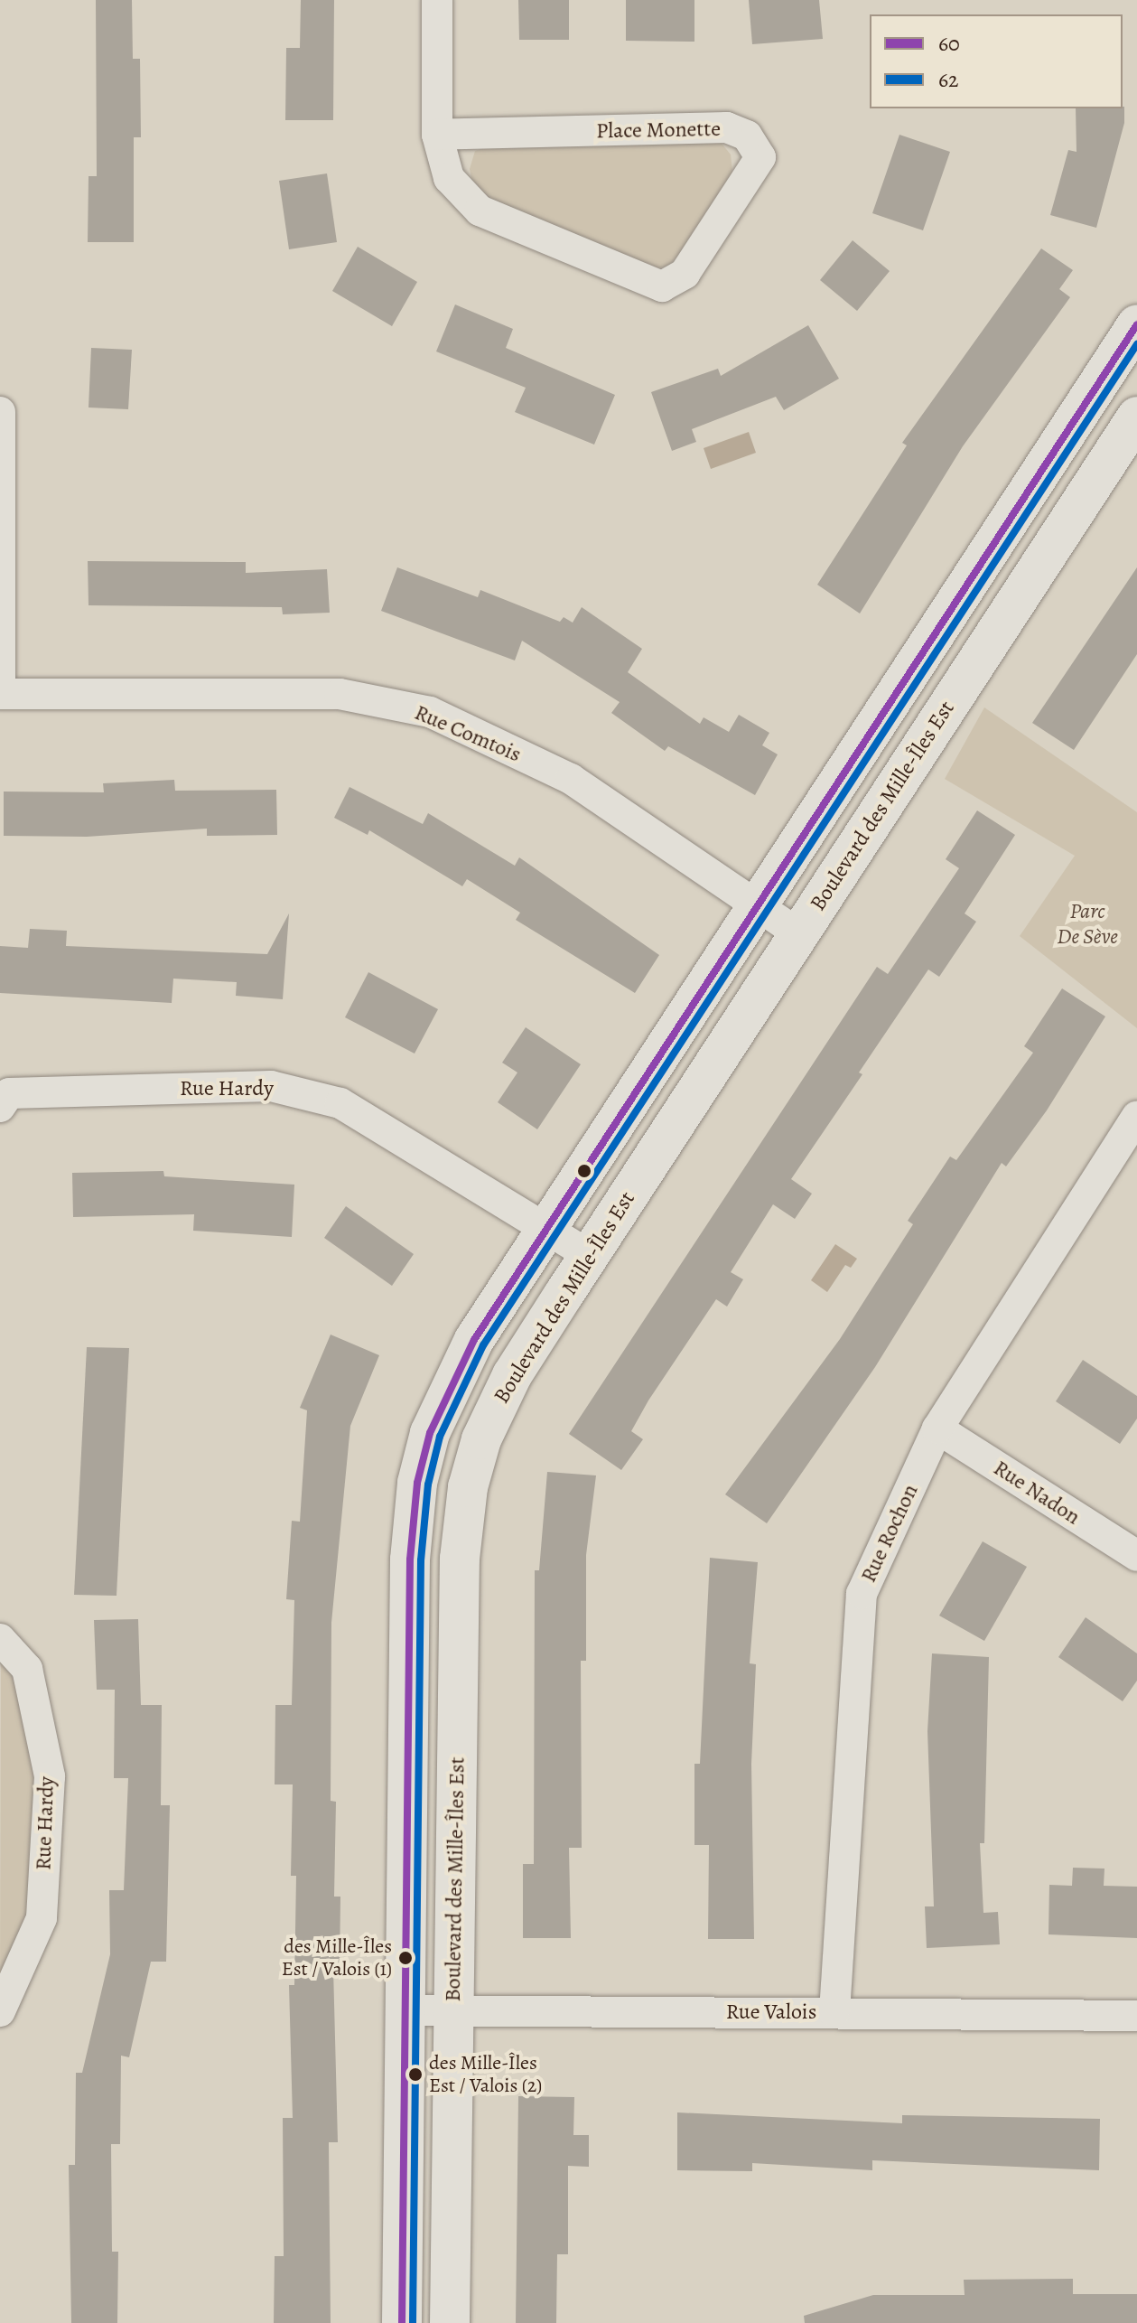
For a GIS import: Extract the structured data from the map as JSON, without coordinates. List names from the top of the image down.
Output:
{
  "streets": {
    "street": [
      "Place Monette",
      "Rue Comtois",
      "Boulevard des Mille-Îles Est",
      "Rue Hardy",
      "Rue Nadon",
      "Rue Rochon",
      "Rue Valois"
    ]
  },
  "crossings": [
    ["Rue Comtois", "Boulevard des Mille-Îles Est"],
    ["Boulevard des Mille-Îles Est", "Rue Hardy"],
    ["Boulevard des Mille-Îles Est", "Rue Valois"],
    ["Rue Nadon", "Rue Rochon"],
    ["Rue Rochon", "Rue Valois"]
  ],
  "parks": ["Parc De Sève"],
  "places": ["des Mille-Îles Est / Valois (1)", "des Mille-Îles Est / Valois (2)"],
  "lines": ["transit line 60", "transit line 62"],
  "legend": ["60", "62"]
}
